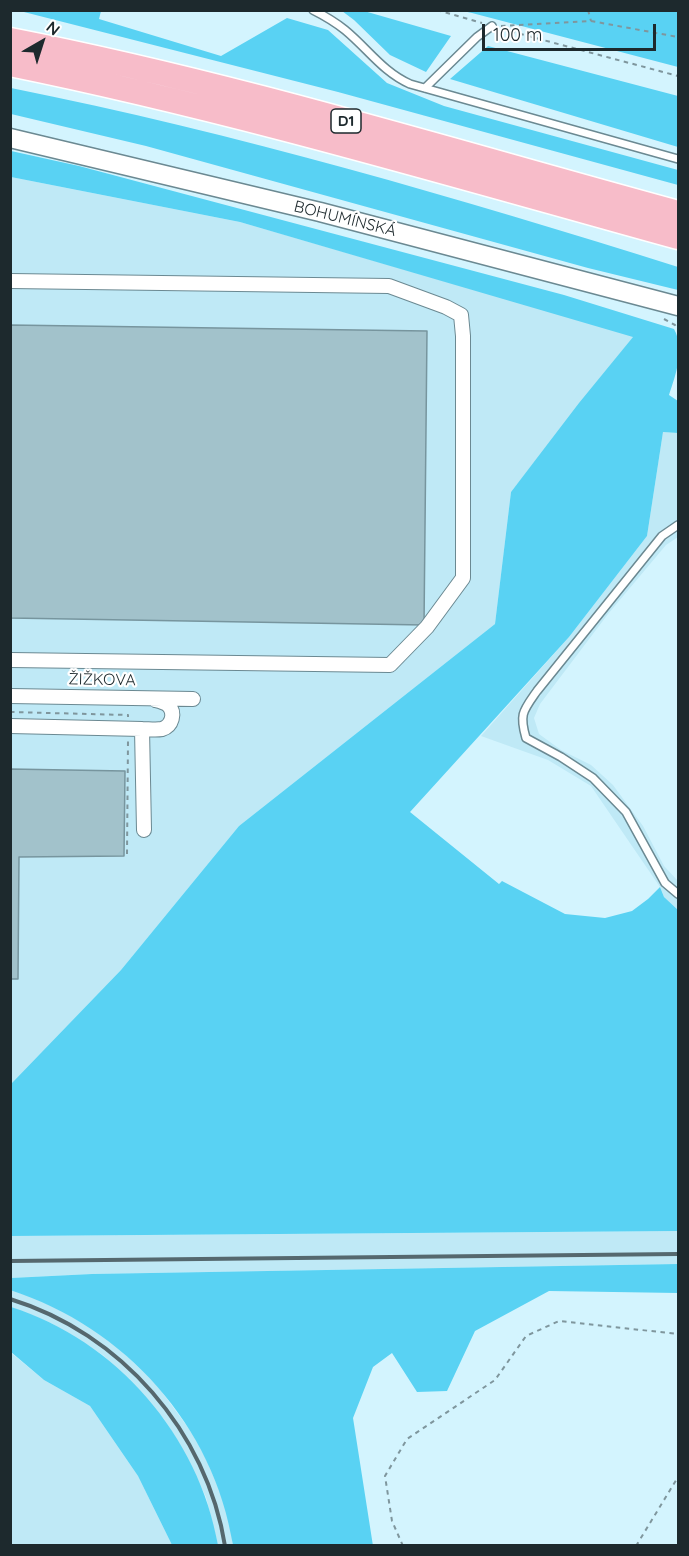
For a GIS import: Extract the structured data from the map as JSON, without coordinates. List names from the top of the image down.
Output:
{
  "streets": {
    "highway": ["D1"],
    "main road": ["BOHUMÍNSKÁ"],
    "street": ["ŽIŽKOVA"]
  },
  "scale_bar": "100 m",
  "north": "top right"
}
